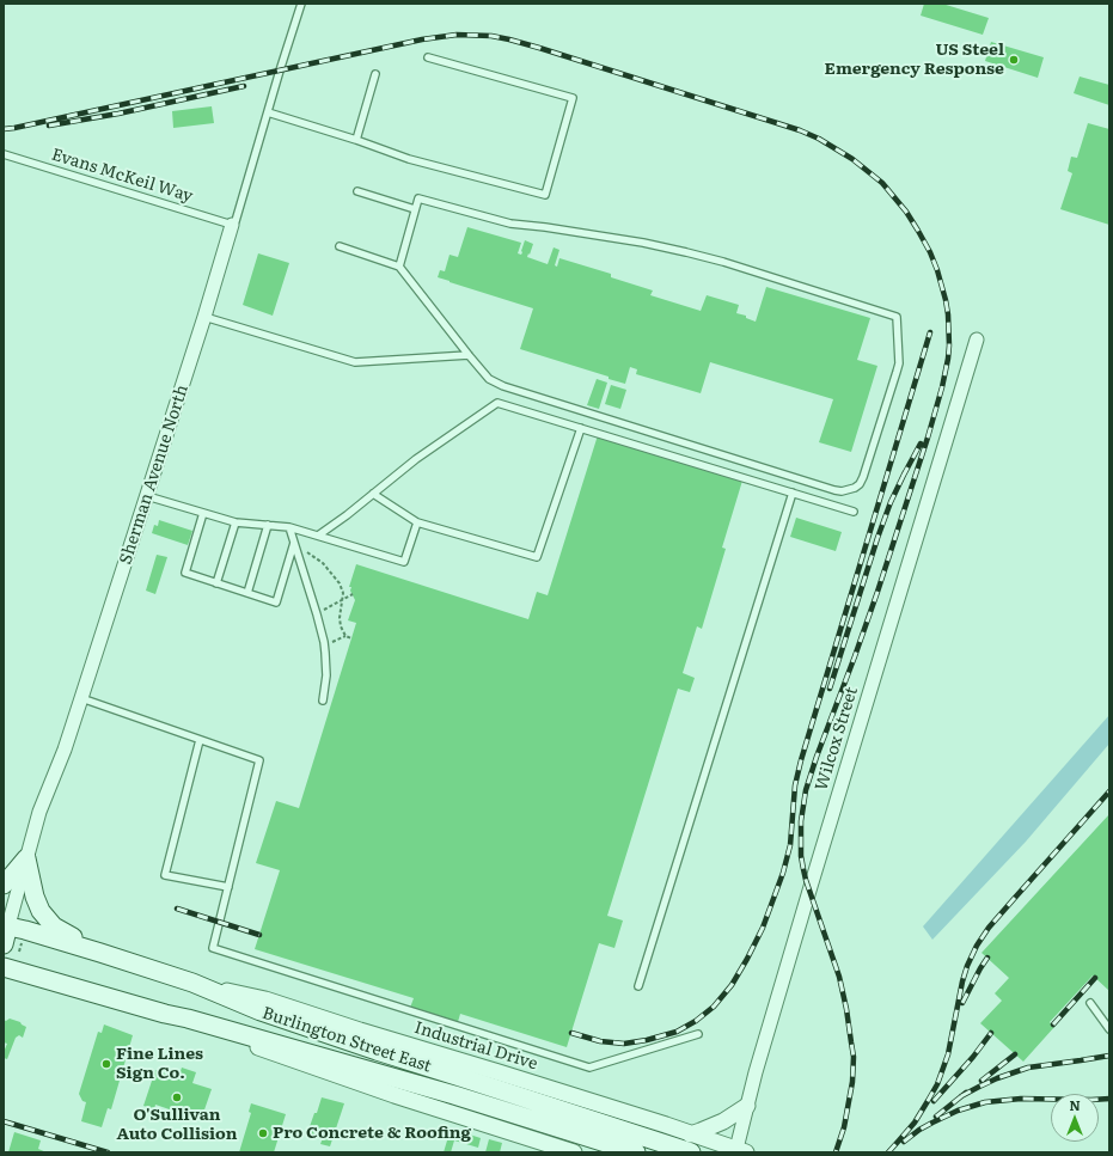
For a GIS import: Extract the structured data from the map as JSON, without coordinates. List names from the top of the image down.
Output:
{
  "streets": {
    "main road": ["Sherman Avenue North", "Burlington Street East"],
    "street": ["Wilcox Street", "Industrial Drive"],
    "lane": ["Evans McKeil Way"]
  },
  "crossings": [
    ["Evans McKeil Way", "Sherman Avenue North"],
    ["Sherman Avenue North", "Burlington Street East"],
    ["Wilcox Street", "Industrial Drive"],
    ["Burlington Street East", "Industrial Drive"]
  ],
  "places": [
    "US Steel Emergency Response",
    "Fine Lines Sign Co.",
    "O'Sullivan Auto Collision",
    "Pro Concrete & Roofing"
  ],
  "north": "top"
}
